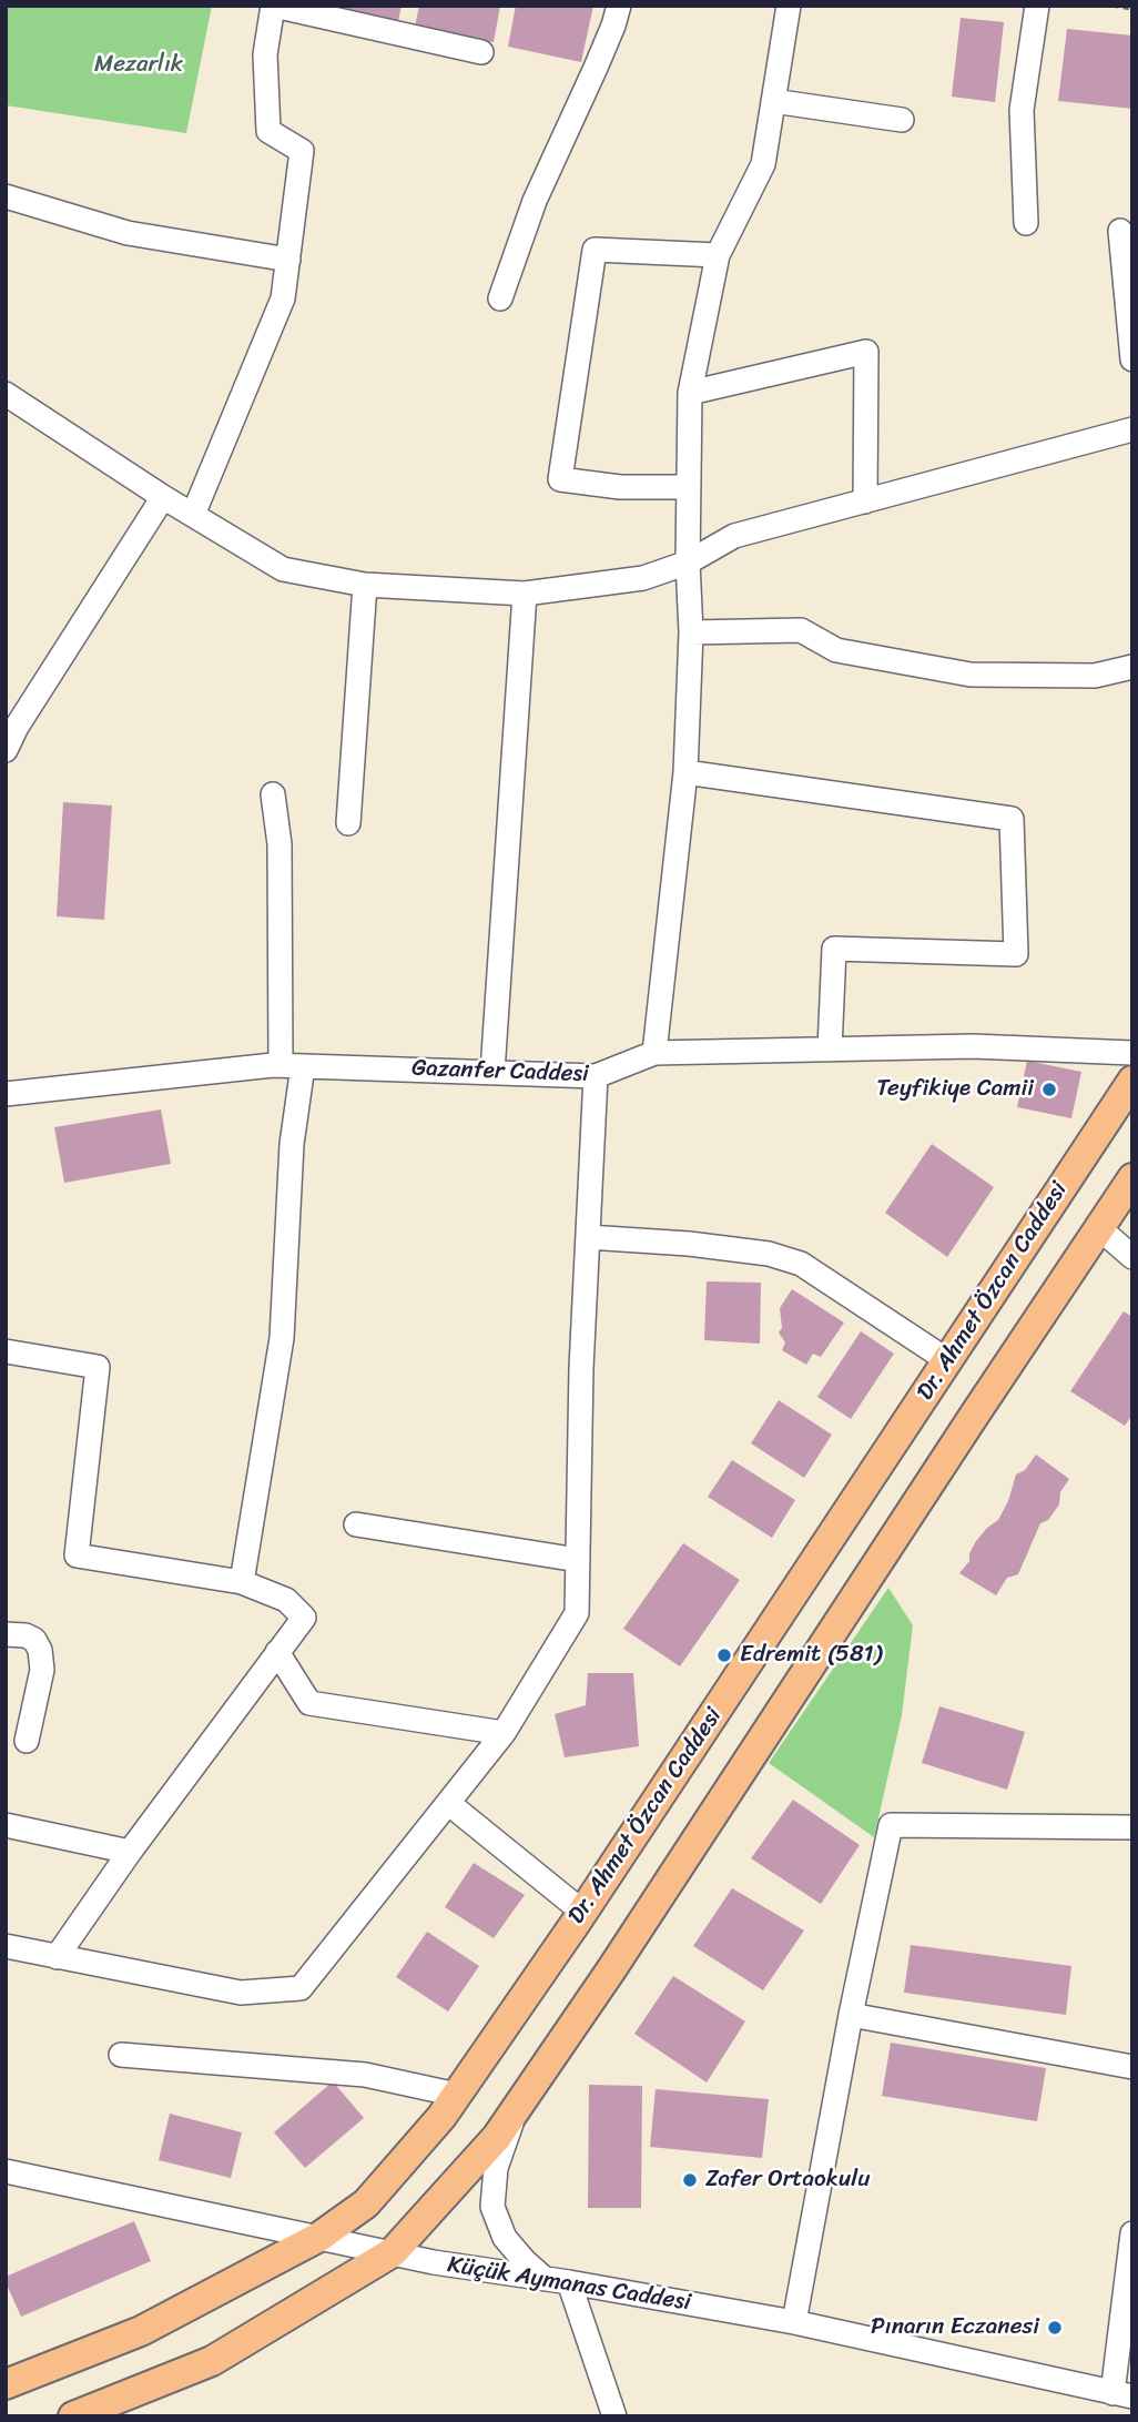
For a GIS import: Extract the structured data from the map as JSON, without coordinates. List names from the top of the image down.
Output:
{
  "streets": {
    "main road": ["Dr. Ahmet Özcan Caddesi"],
    "street": ["Gazanfer Caddesi", "Küçük Aymanas Caddesi"]
  },
  "crossings": [
    ["Dr. Ahmet Özcan Caddesi", "Küçük Aymanas Caddesi"]
  ],
  "parks": ["Mezarlık"],
  "places": [
    "Teyfikiye Camii",
    "Edremit (581)",
    "Zafer Ortaokulu",
    "Pınarın Eczanesi"
  ]
}
